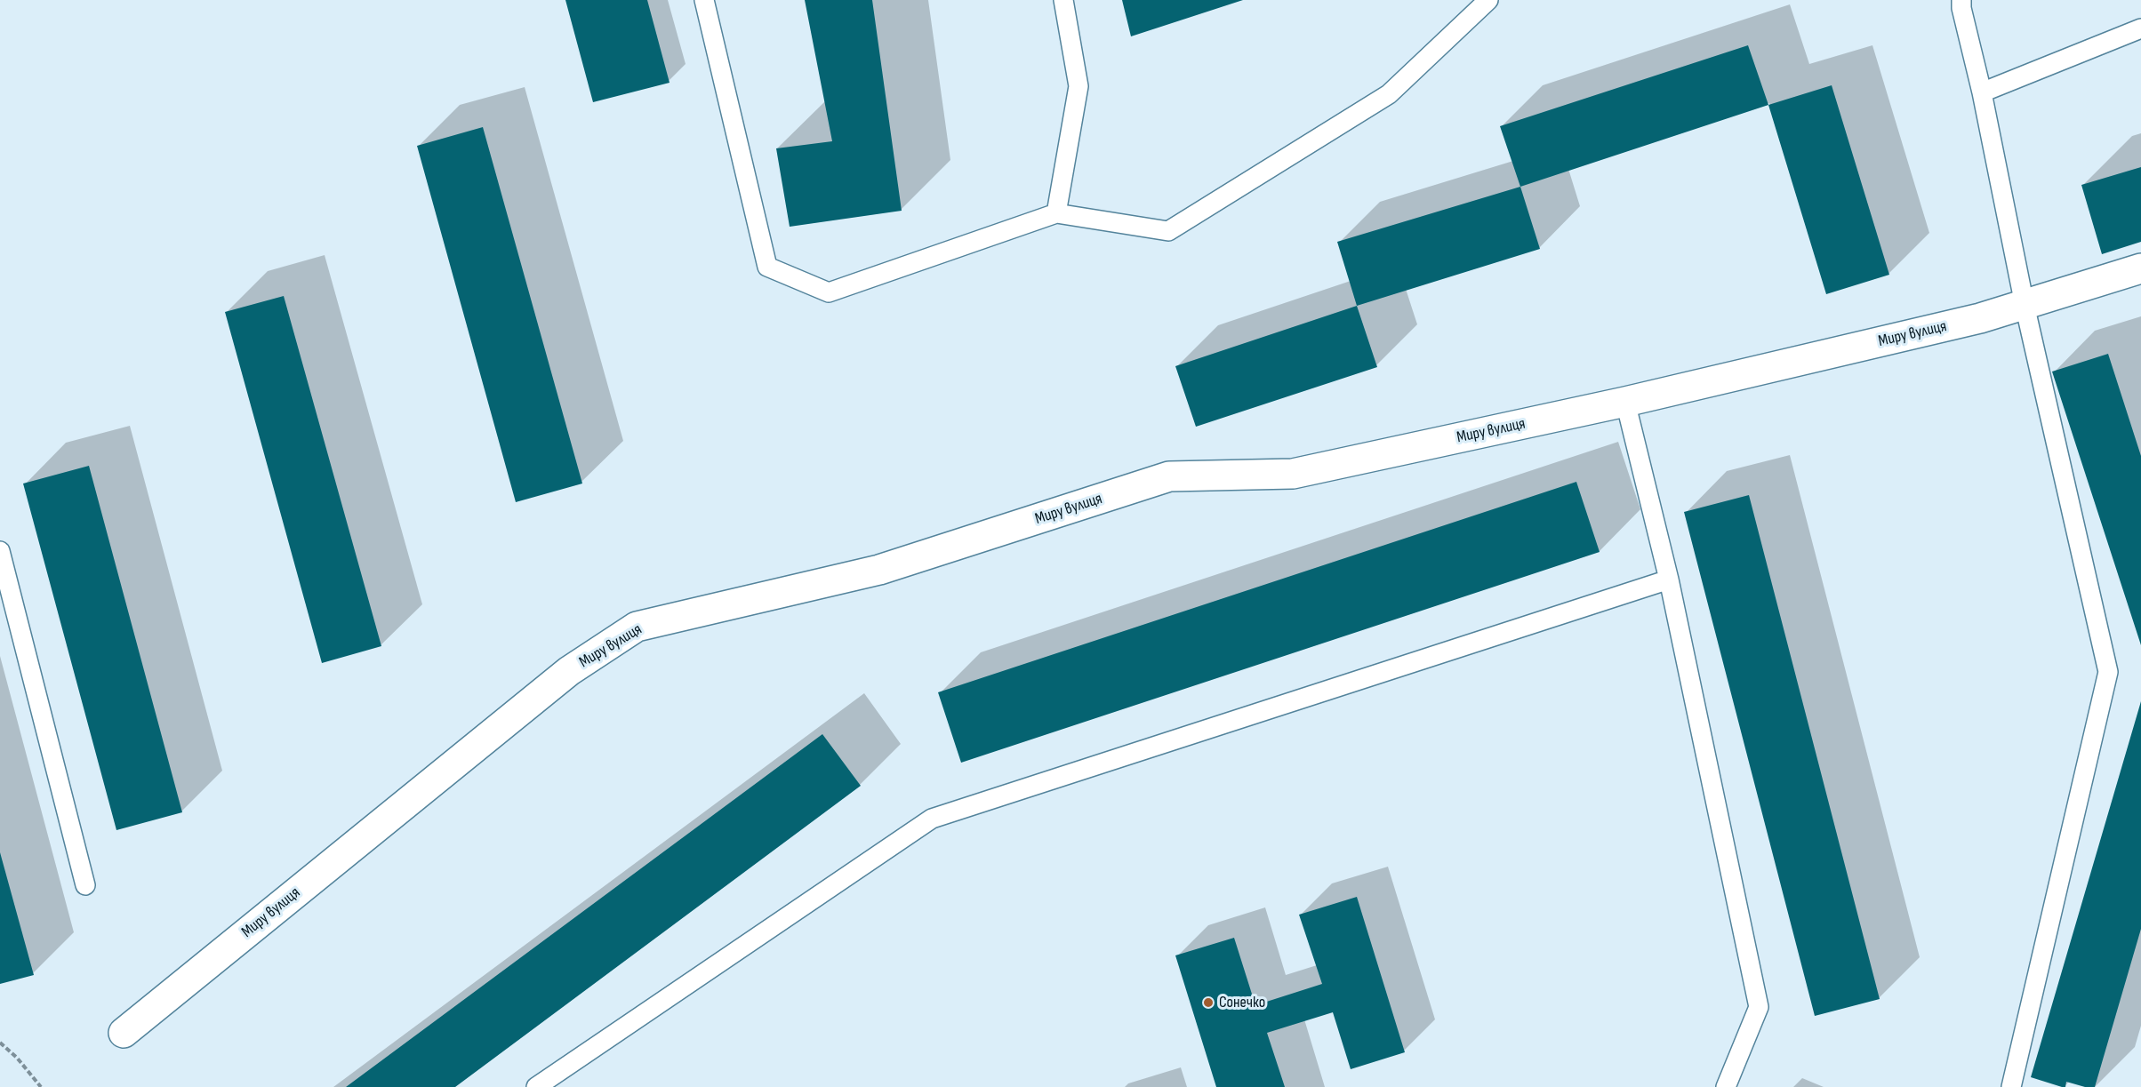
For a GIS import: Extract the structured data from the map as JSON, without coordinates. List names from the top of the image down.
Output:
{
  "streets": {
    "street": ["Миру вулиця"]
  },
  "places": ["Сонечко"]
}
